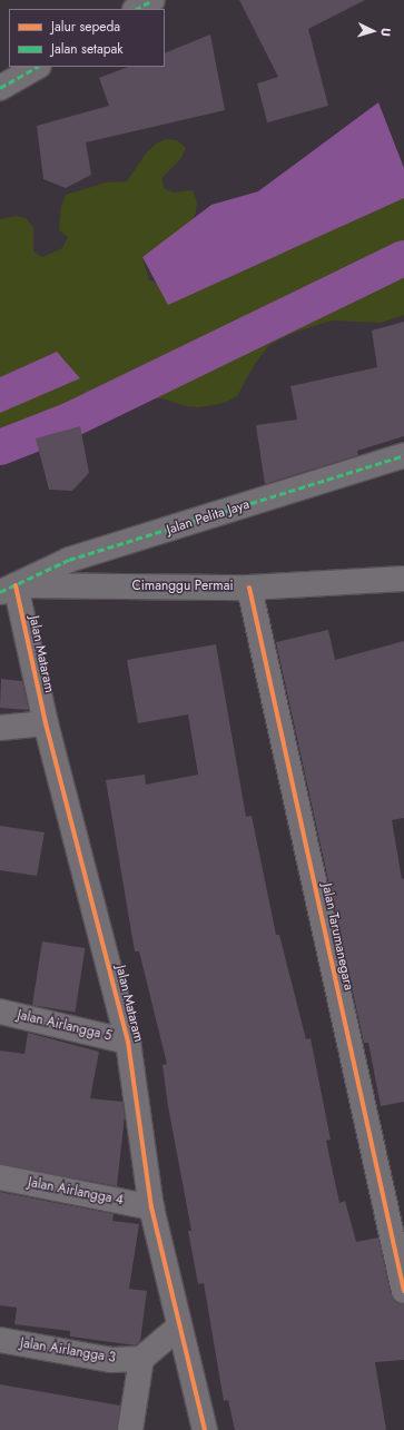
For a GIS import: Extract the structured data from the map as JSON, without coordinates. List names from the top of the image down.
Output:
{
  "streets": {
    "street": [
      "Jalan Pelita Jaya",
      "Cimanggu Permai",
      "Jalan Mataram",
      "Jalan Tarumanegara",
      "Jalan Airlangga 5",
      "Jalan Airlangga 4",
      "Jalan Airlangga 3"
    ]
  },
  "crossings": [
    ["Jalan Pelita Jaya", "Cimanggu Permai"],
    ["Jalan Pelita Jaya", "Jalan Mataram"],
    ["Cimanggu Permai", "Jalan Mataram"],
    ["Cimanggu Permai", "Jalan Tarumanegara"],
    ["Jalan Mataram", "Jalan Airlangga 5"],
    ["Jalan Mataram", "Jalan Airlangga 4"]
  ],
  "legend": ["Jalur sepeda", "Jalan setapak"],
  "north": "right"
}
